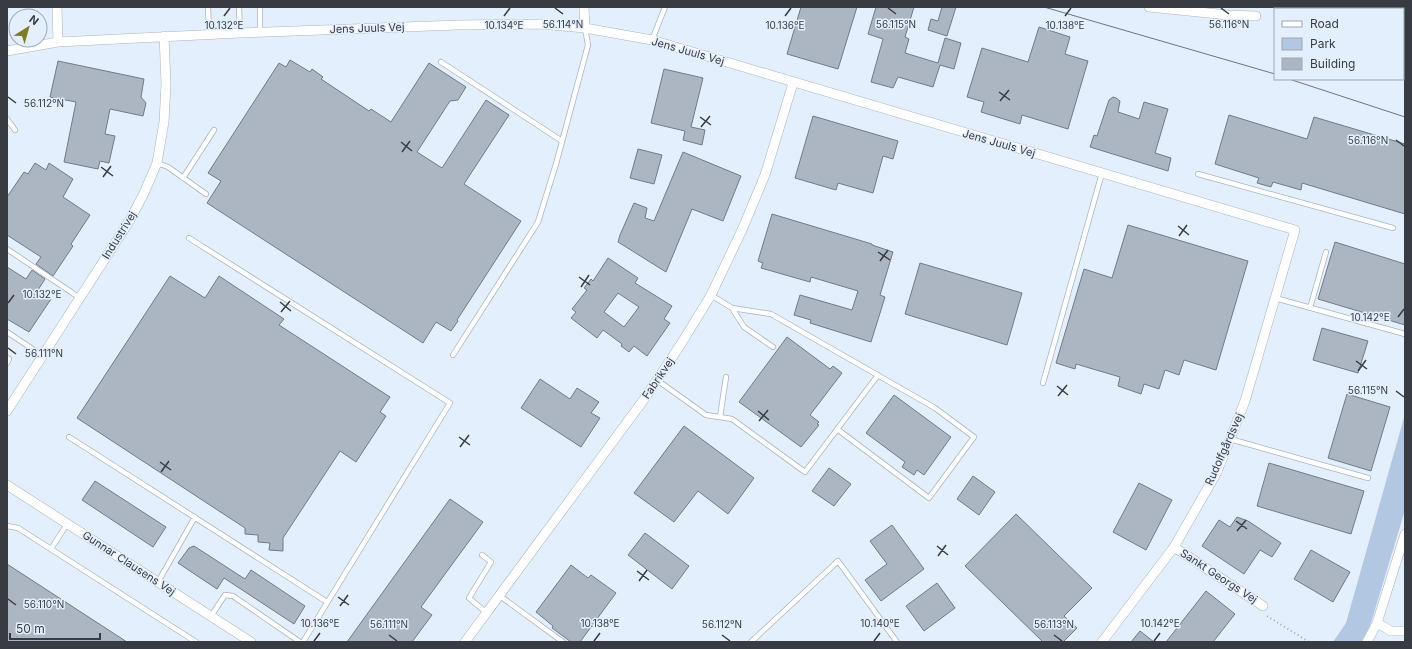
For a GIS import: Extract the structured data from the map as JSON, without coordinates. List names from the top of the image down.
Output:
{
  "streets": {
    "street": [
      "Jens Juuls Vej",
      "Industrivej",
      "Fabrikvej",
      "Rudolfgårdsvej",
      "Gunnar Clausens Vej",
      "Sankt Georgs Vej"
    ]
  },
  "crossings": [
    ["Jens Juuls Vej", "Industrivej"],
    ["Jens Juuls Vej", "Fabrikvej"],
    ["Jens Juuls Vej", "Rudolfgårdsvej"],
    ["Rudolfgårdsvej", "Sankt Georgs Vej"]
  ],
  "legend": ["Road", "Park", "Building"],
  "scale_bar": "50 m",
  "north": "top right",
  "coordinates": [
    "56.114°N",
    "56.115°N",
    "56.116°N",
    "10.132°E",
    "10.134°E",
    "10.136°E",
    "10.138°E",
    "56.112°N",
    "10.142°E",
    "56.111°N",
    "56.110°N",
    "10.140°E",
    "56.113°N"
  ]
}
